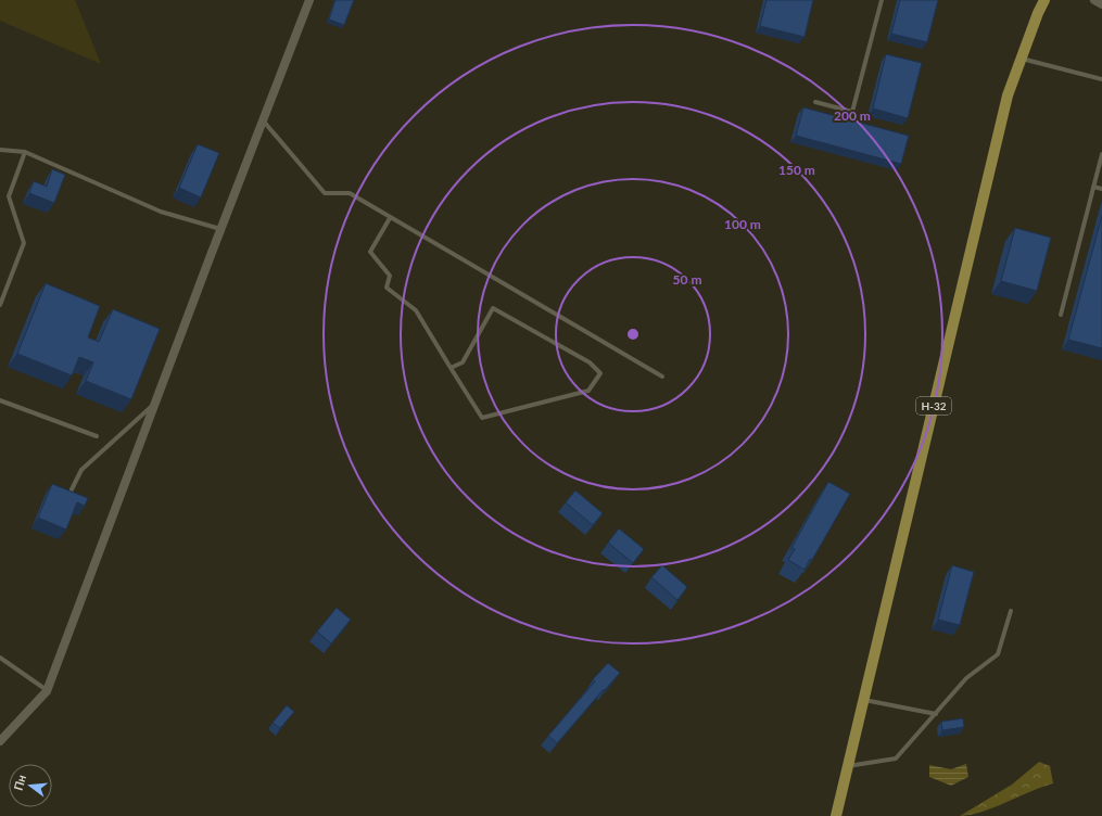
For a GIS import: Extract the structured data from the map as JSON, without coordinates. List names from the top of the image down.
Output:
{
  "streets": {
    "main road": ["Н-32"]
  },
  "north": "left",
  "rings": [
    "200 m",
    "150 m",
    "100 m",
    "50 m"
  ]
}
